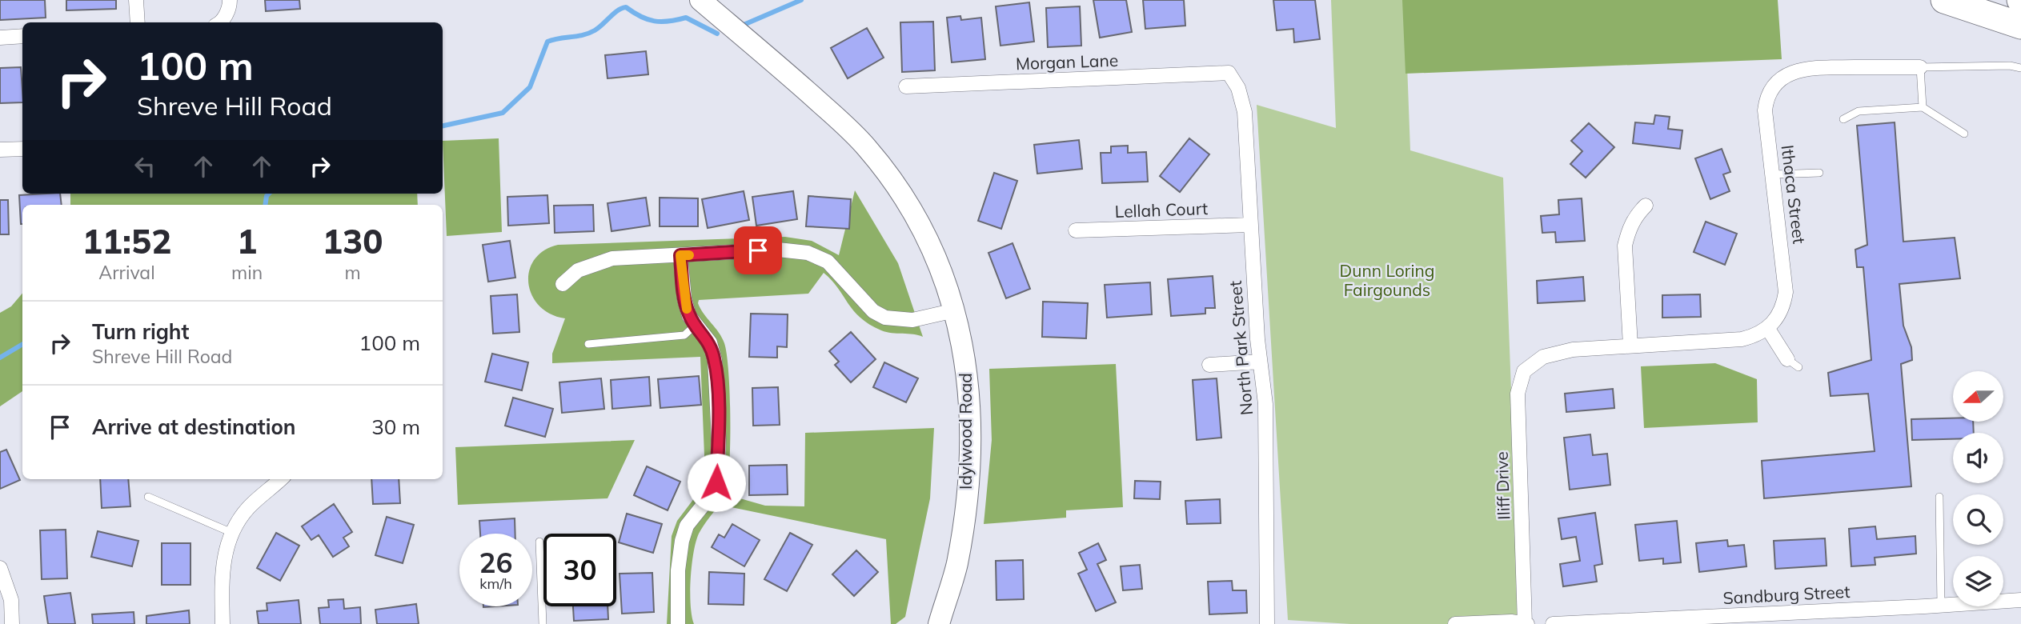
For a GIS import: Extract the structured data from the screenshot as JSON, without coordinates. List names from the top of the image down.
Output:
{
  "streets": {
    "main road": ["Idylwood Road"],
    "street": [
      "Morgan Lane",
      "Ithaca Street",
      "Lellah Court",
      "North Park Street",
      "Iliff Drive",
      "Sandburg Street"
    ]
  },
  "crossings": [
    ["Morgan Lane", "North Park Street"],
    ["Lellah Court", "North Park Street"]
  ],
  "parks": ["Dunn Loring Fairgounds"],
  "north": "left",
  "page": {
    "turn": ["100 m", "Shreve Hill Road"],
    "eta": [
      "11:52",
      "Arrival",
      "1",
      "min",
      "130",
      "m"
    ],
    "list": [
      {
        "name": "Turn right",
        "note": "Shreve Hill Road",
        "value": "100 m"
      },
      {
        "name": "Arrive at destination",
        "value": "30 m"
      }
    ],
    "speed": "26 km/h",
    "limit": "30"
  }
}
